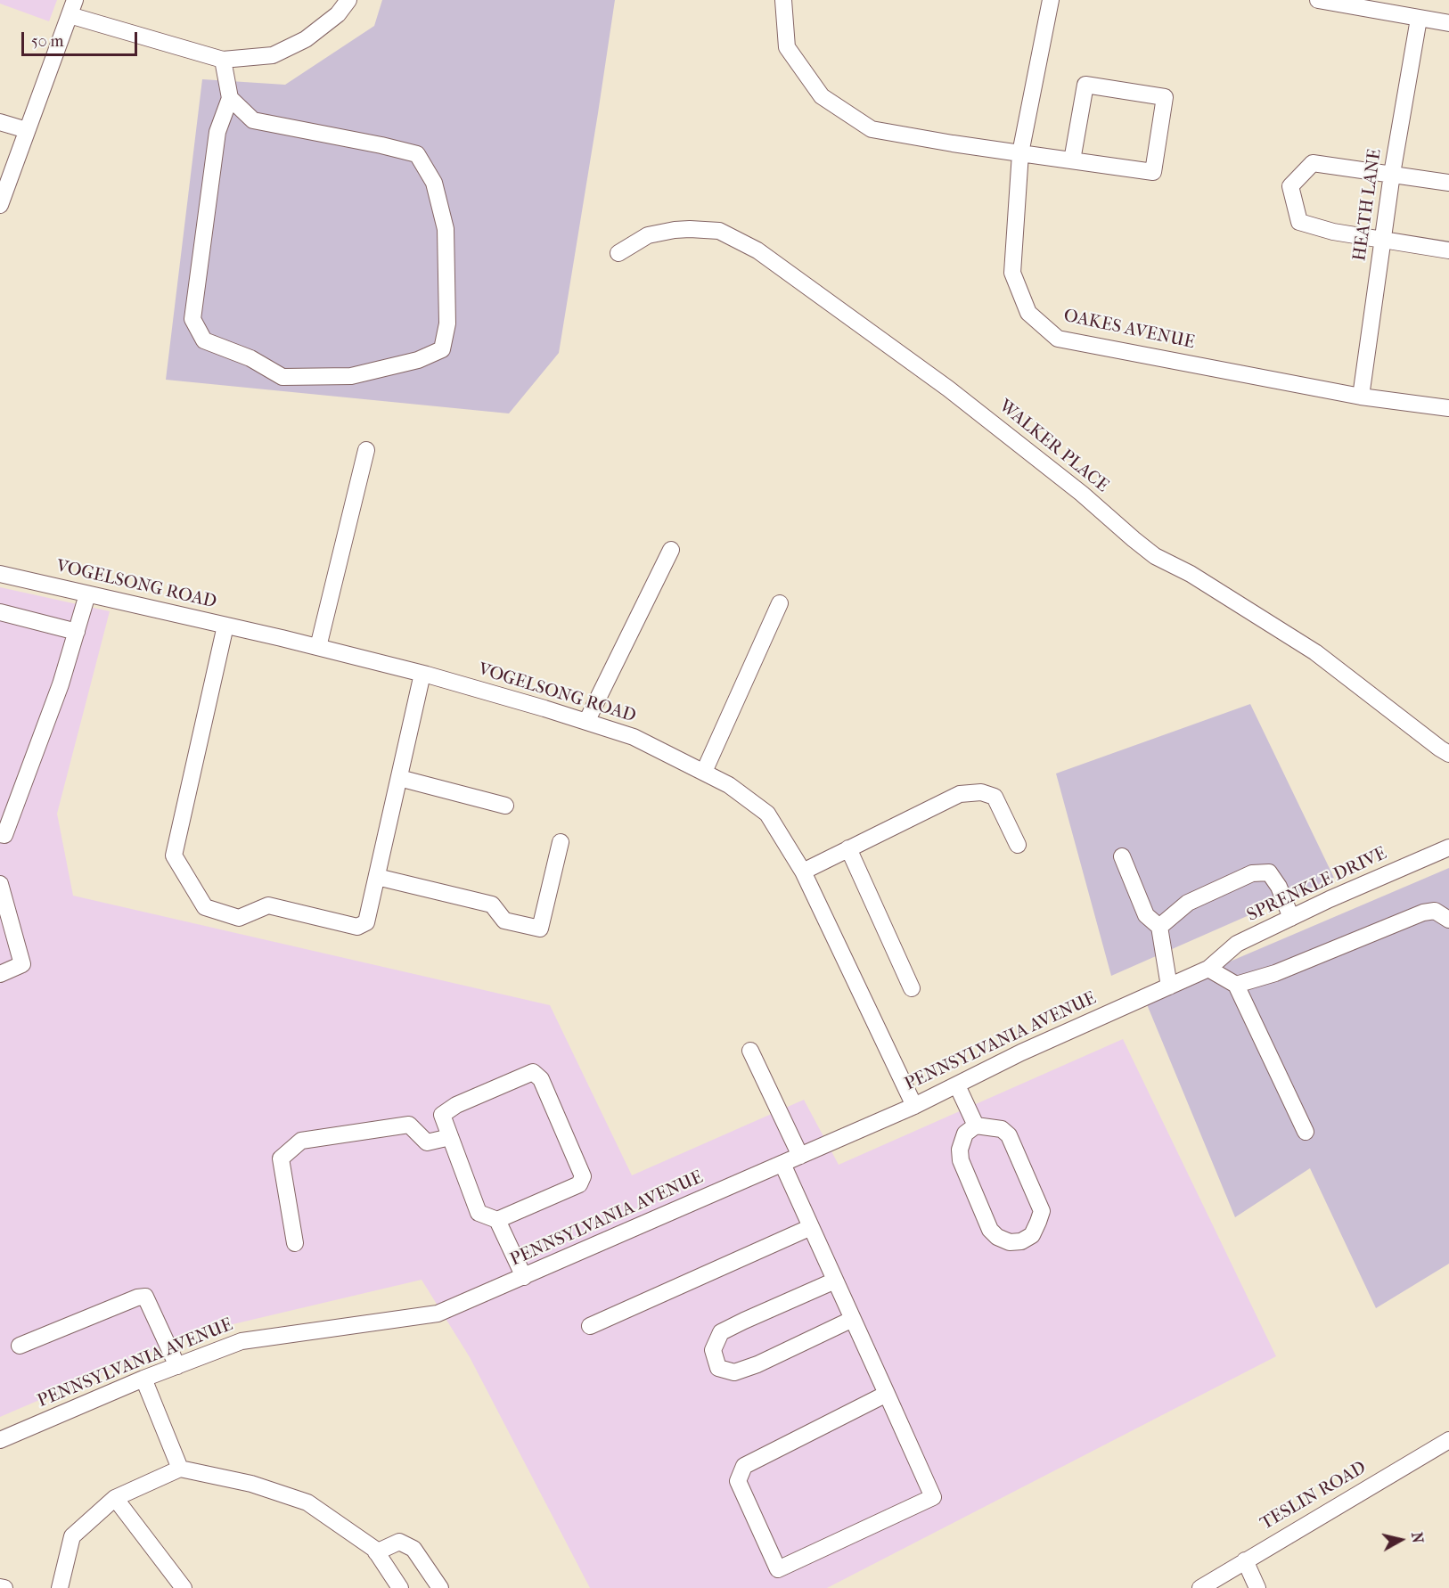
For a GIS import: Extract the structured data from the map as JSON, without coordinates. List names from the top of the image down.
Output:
{
  "streets": {
    "street": [
      "HEATH LANE",
      "OAKES AVENUE",
      "WALKER PLACE",
      "VOGELSONG ROAD",
      "SPRENKLE DRIVE",
      "PENNSYLVANIA AVENUE",
      "TESLIN ROAD"
    ]
  },
  "crossings": [
    ["HEATH LANE", "OAKES AVENUE"],
    ["VOGELSONG ROAD", "PENNSYLVANIA AVENUE"],
    ["SPRENKLE DRIVE", "PENNSYLVANIA AVENUE"]
  ],
  "scale_bar": "50 m",
  "north": "right"
}
